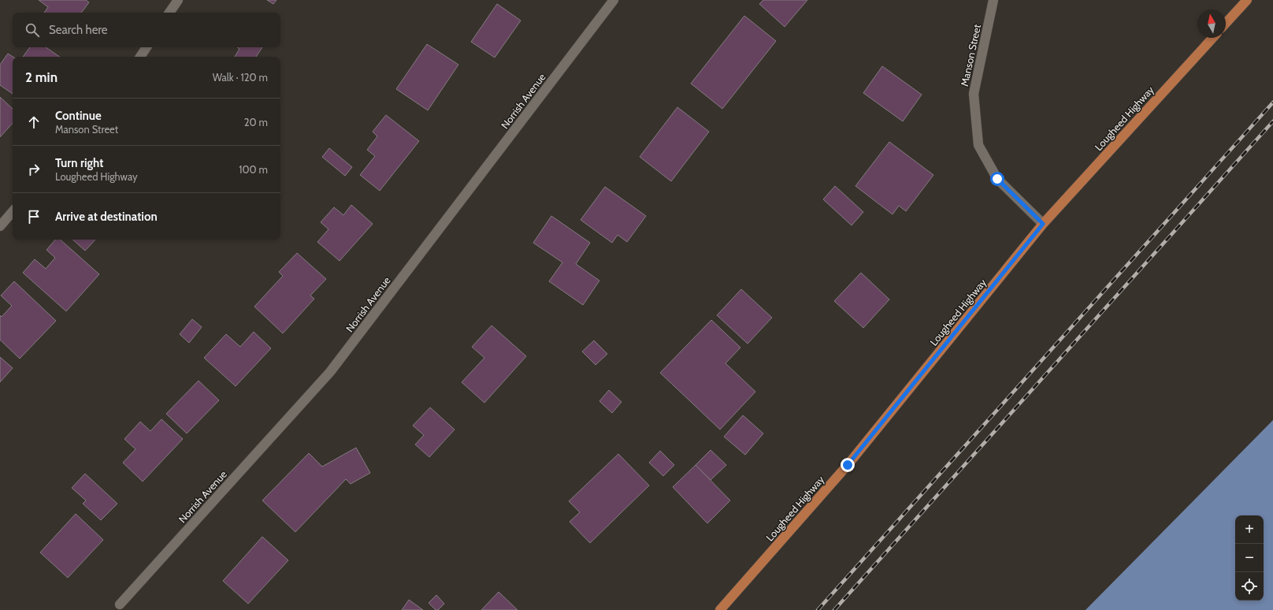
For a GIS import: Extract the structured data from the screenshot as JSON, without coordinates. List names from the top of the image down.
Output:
{
  "streets": {
    "main road": ["Lougheed Highway"],
    "street": ["Manson Street", "Norrish Avenue"]
  },
  "crossings": [
    ["Manson Street", "Lougheed Highway"]
  ],
  "north": "top",
  "page": {
    "search": "Search here",
    "heading": ["2 min", "Walk · 120 m"],
    "list": [
      ["Continue", "Manson Street", "20 m"],
      ["Turn right", "Lougheed Highway", "100 m"],
      "Arrive at destination"
    ],
    "map_buttons": ["+", "−"]
  }
}
